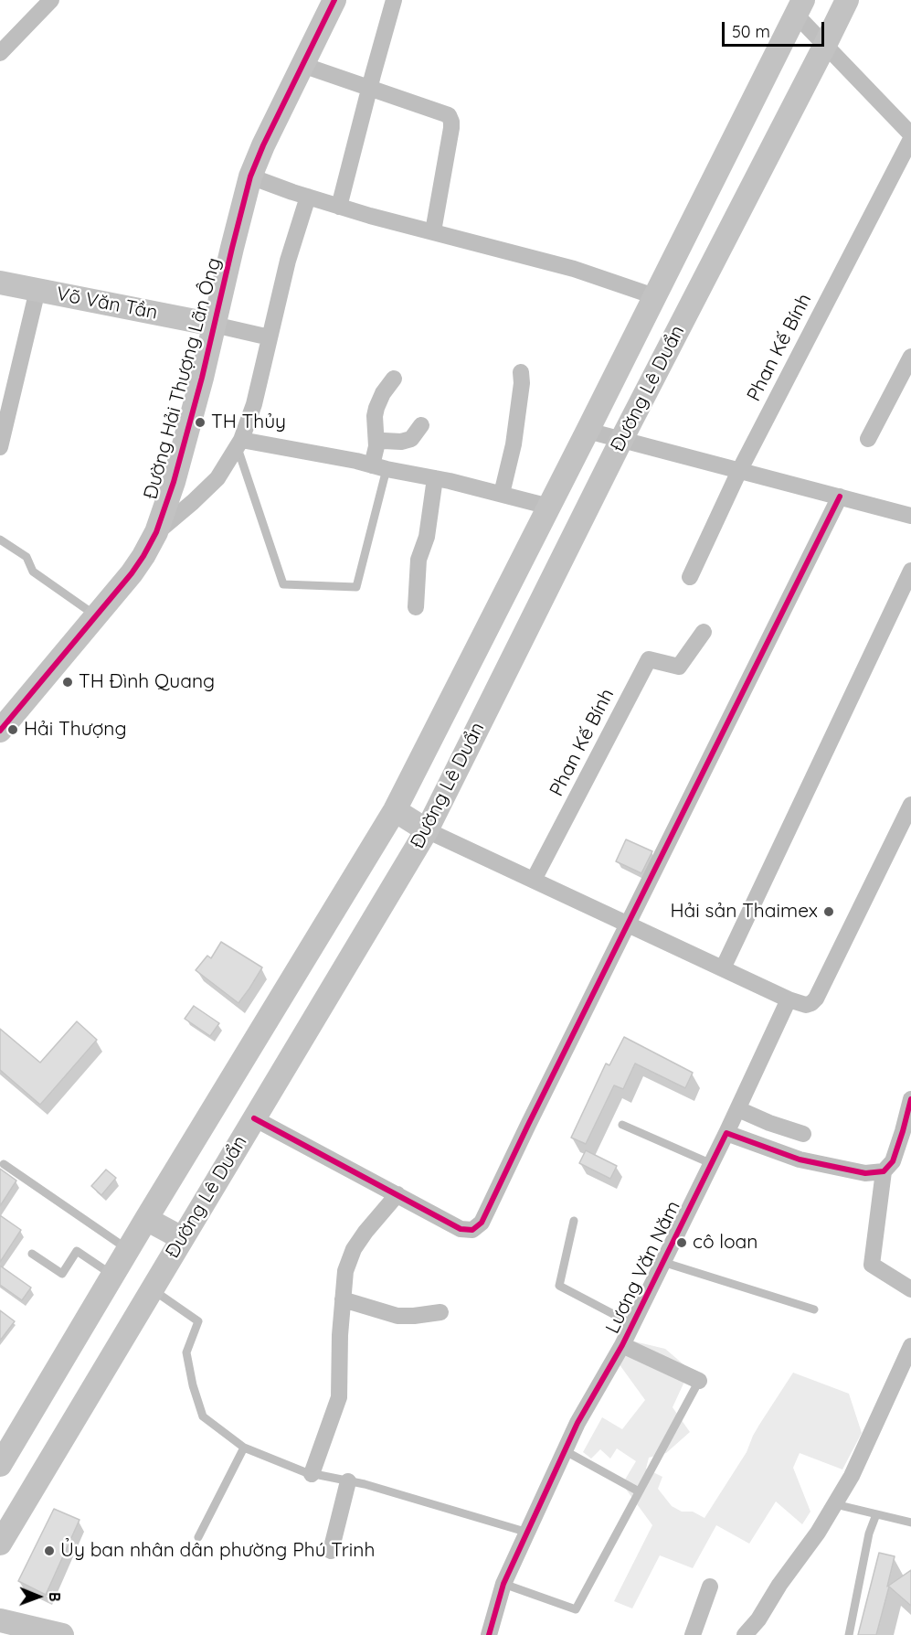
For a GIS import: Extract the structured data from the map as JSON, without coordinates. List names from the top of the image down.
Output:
{
  "streets": {
    "main road": ["Võ Văn Tần", "Đường Hải Thượng Lãn Ông", "Đường Lê Duẩn"],
    "street": ["Phan Kế Bính", "Lương Văn Năm"]
  },
  "crossings": [
    ["Võ Văn Tần", "Đường Hải Thượng Lãn Ông"]
  ],
  "places": [
    "TH Thủy",
    "TH Đình Quang",
    "Hải Thượng",
    "Hải sản Thaimex",
    "cô loan",
    "Ủy ban nhân dân phường Phú Trinh"
  ],
  "scale_bar": "50 m",
  "north": "right"
}
